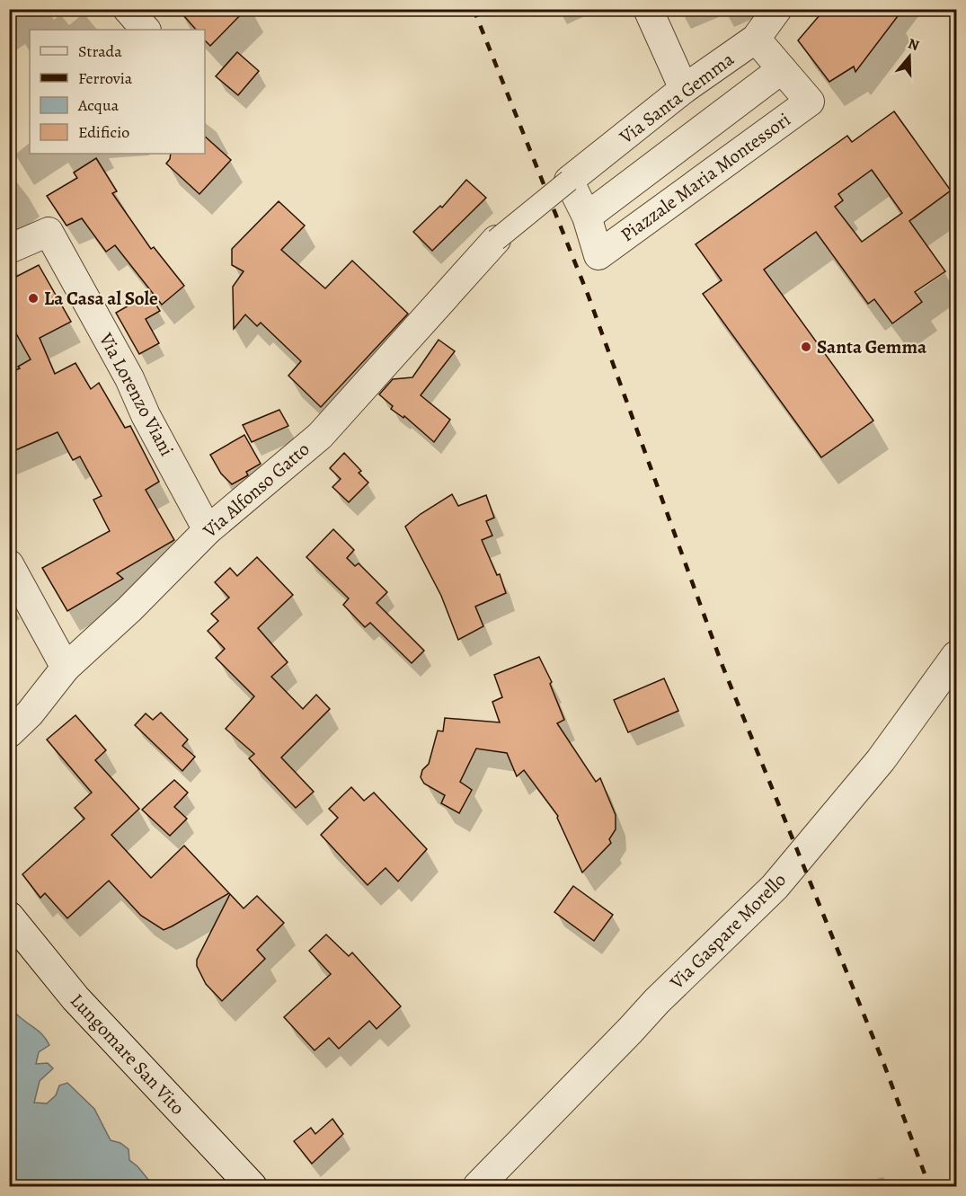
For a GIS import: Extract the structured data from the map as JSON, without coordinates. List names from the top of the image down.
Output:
{
  "streets": {
    "street": [
      "Via Santa Gemma",
      "Piazzale Maria Montessori",
      "Via Lorenzo Viani",
      "Via Alfonso Gatto",
      "Via Gaspare Morello",
      "Lungomare San Vito"
    ]
  },
  "crossings": [
    ["Via Santa Gemma", "Piazzale Maria Montessori"],
    ["Via Lorenzo Viani", "Via Alfonso Gatto"]
  ],
  "places": ["La Casa al Sole", "Santa Gemma"],
  "legend": [
    "Strada",
    "Ferrovia",
    "Acqua",
    "Edificio"
  ],
  "north": "top"
}
